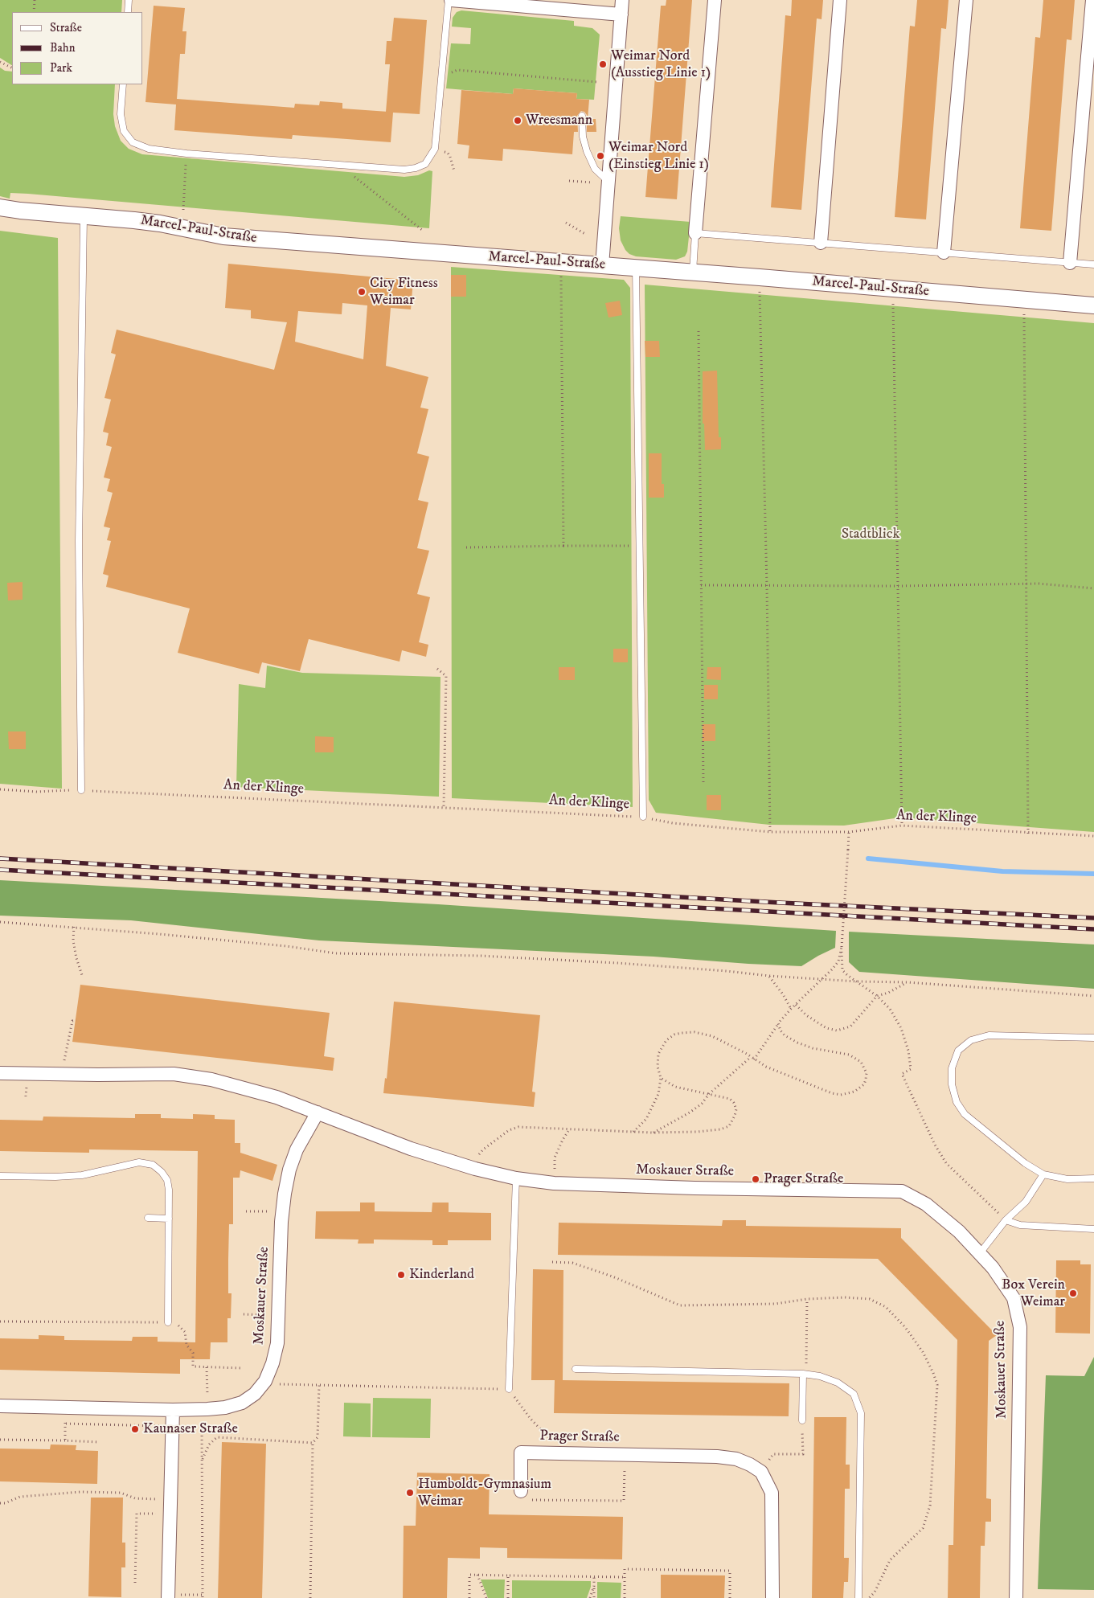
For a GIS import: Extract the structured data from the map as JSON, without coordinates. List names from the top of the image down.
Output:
{
  "streets": {
    "street": ["Marcel-Paul-Straße", "Moskauer Straße", "Prager Straße"],
    "path": ["An der Klinge"]
  },
  "parks": ["Stadtblick"],
  "places": [
    "Weimar Nord (Ausstieg Linie 1)",
    "Wreesmann",
    "Weimar Nord (Einstieg Linie 1)",
    "City Fitness Weimar",
    "Prager Straße",
    "Kinderland",
    "Box Verein Weimar",
    "Kaunaser Straße",
    "Humboldt-Gymnasium Weimar"
  ],
  "legend": ["Straße", "Bahn", "Park"]
}
